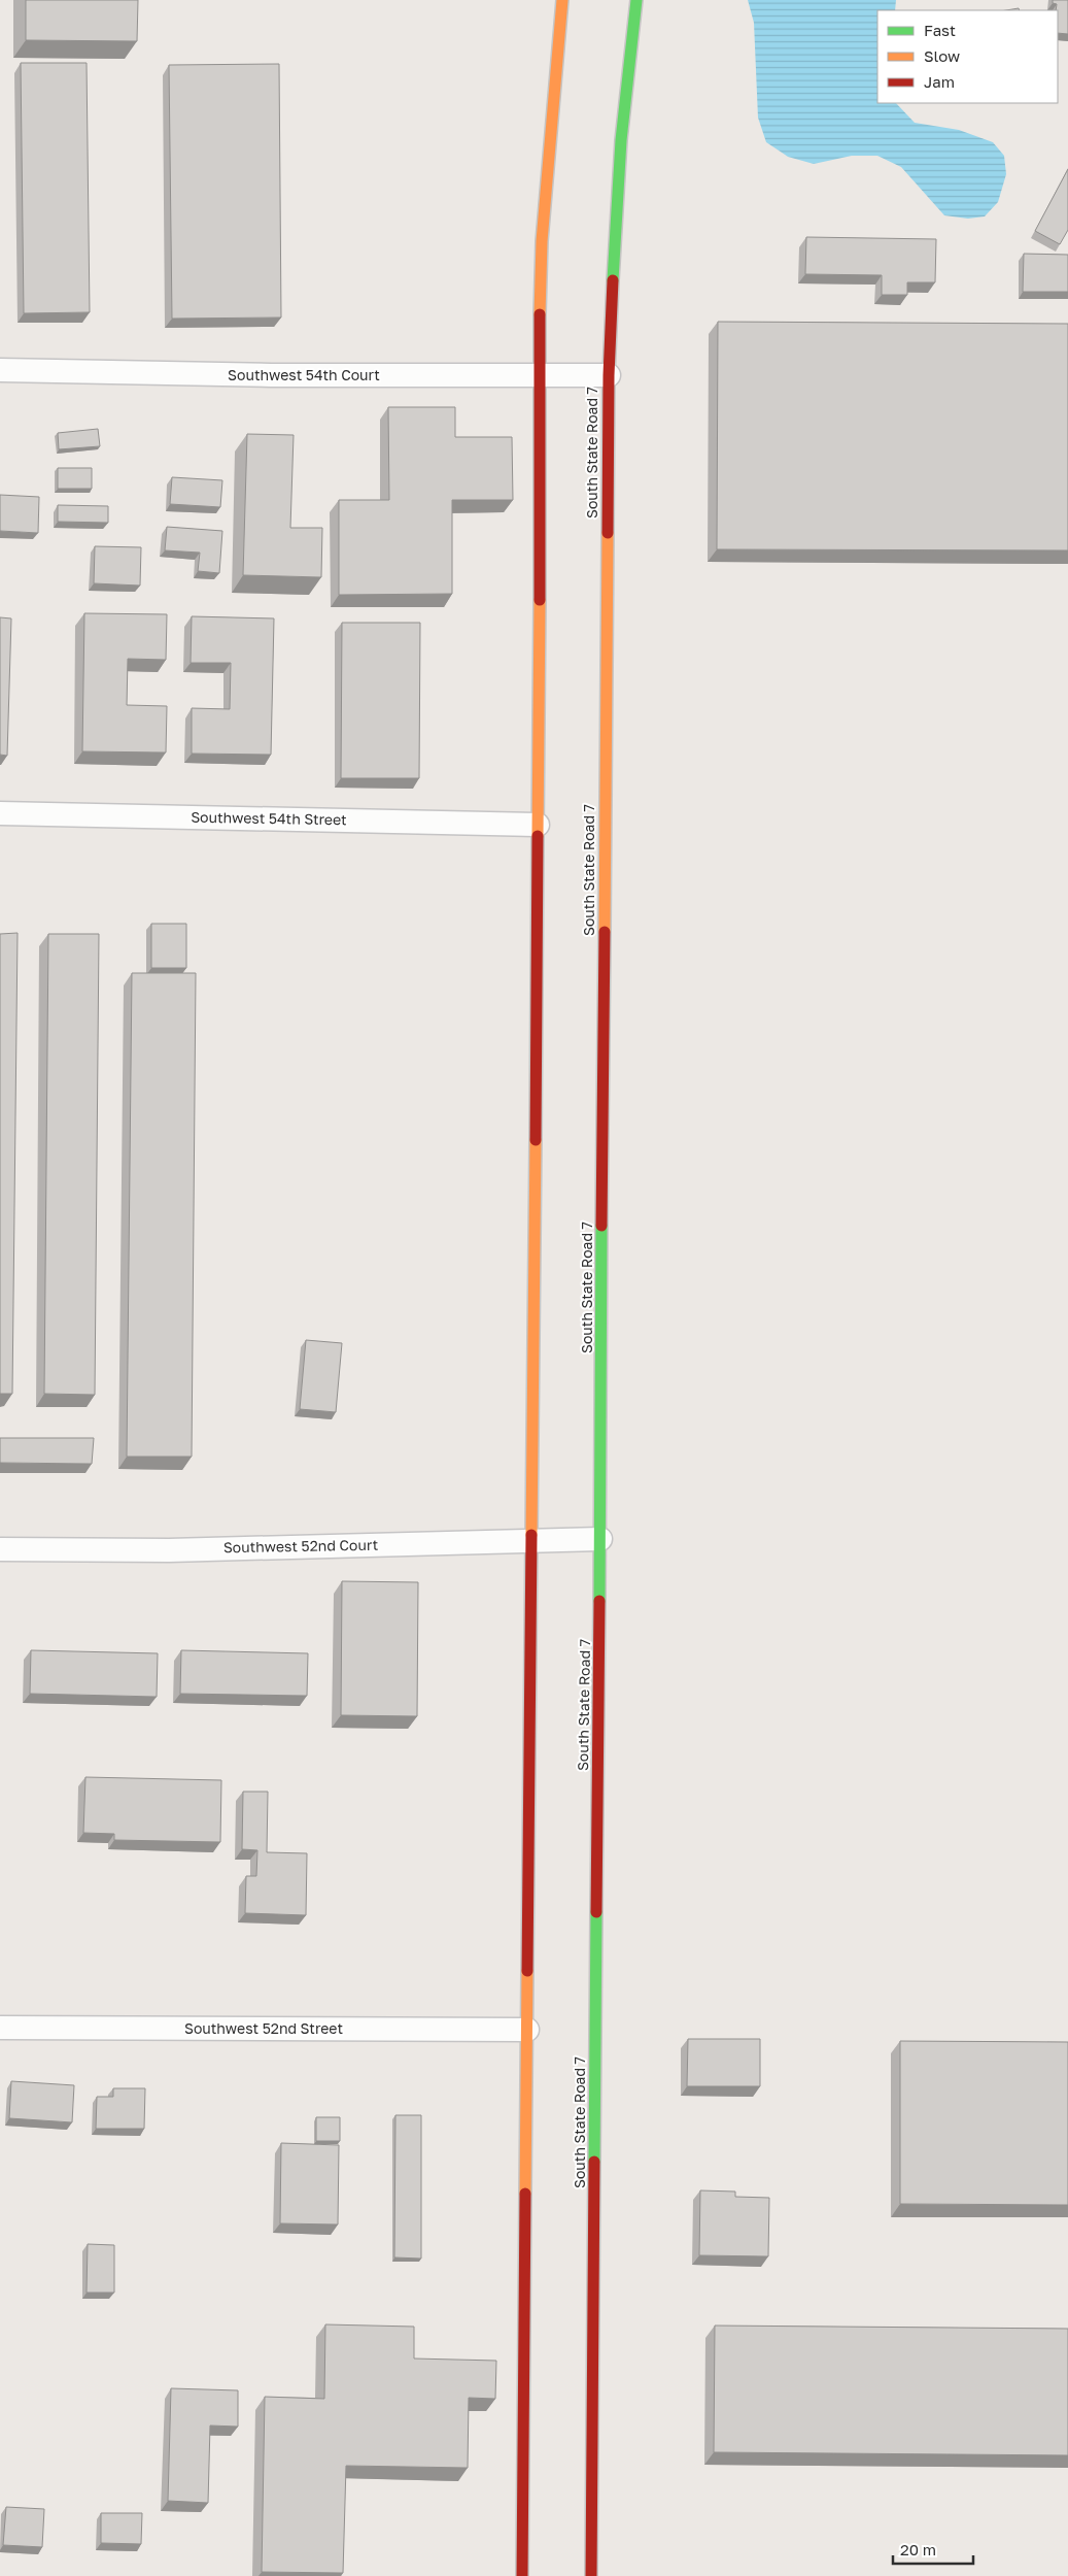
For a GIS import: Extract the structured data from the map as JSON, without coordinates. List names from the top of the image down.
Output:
{
  "streets": {
    "main road": ["South State Road 7"],
    "street": [
      "Southwest 54th Court",
      "Southwest 54th Street",
      "Southwest 52nd Court",
      "Southwest 52nd Street"
    ]
  },
  "crossings": [
    ["Southwest 54th Court", "South State Road 7"],
    ["South State Road 7", "Southwest 52nd Court"]
  ],
  "legend": ["Fast", "Slow", "Jam"],
  "scale_bar": "20 m"
}
